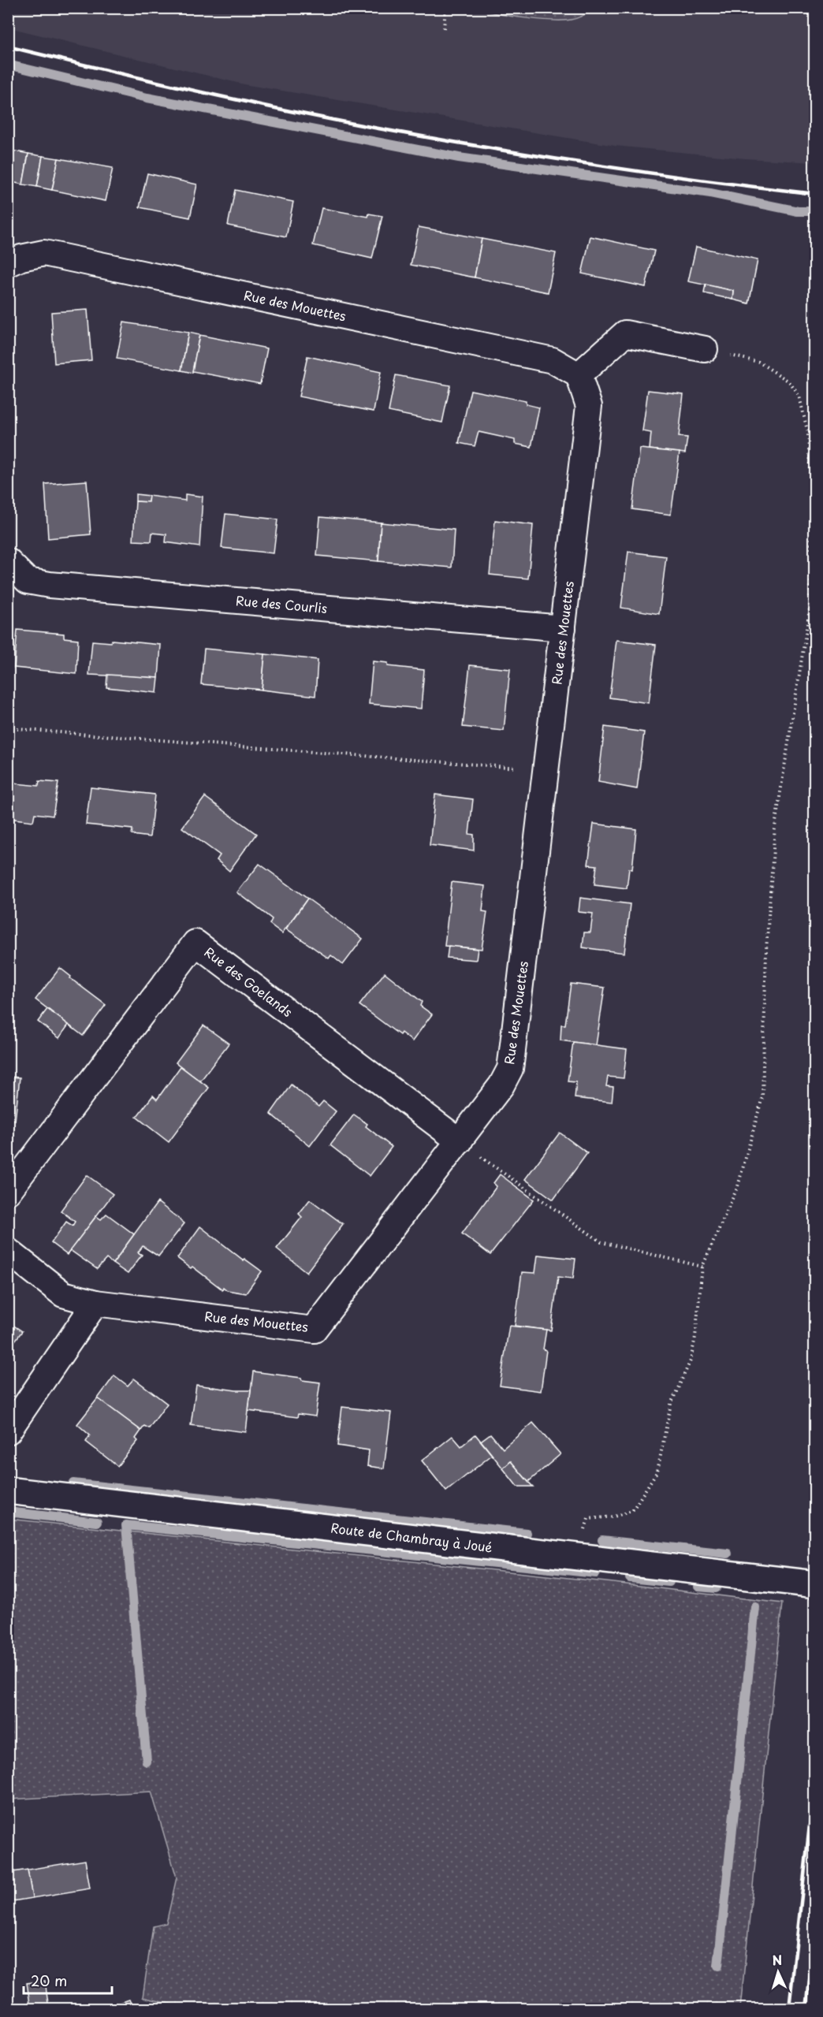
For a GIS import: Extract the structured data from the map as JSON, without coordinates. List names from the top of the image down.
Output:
{
  "streets": {
    "street": [
      "Rue des Mouettes",
      "Rue des Courlis",
      "Rue des Goelands",
      "Route de Chambray à Joué"
    ]
  },
  "crossings": [
    ["Rue des Mouettes", "Rue des Courlis"],
    ["Rue des Mouettes", "Rue des Goelands"]
  ],
  "scale_bar": "20 m",
  "north": "top"
}
